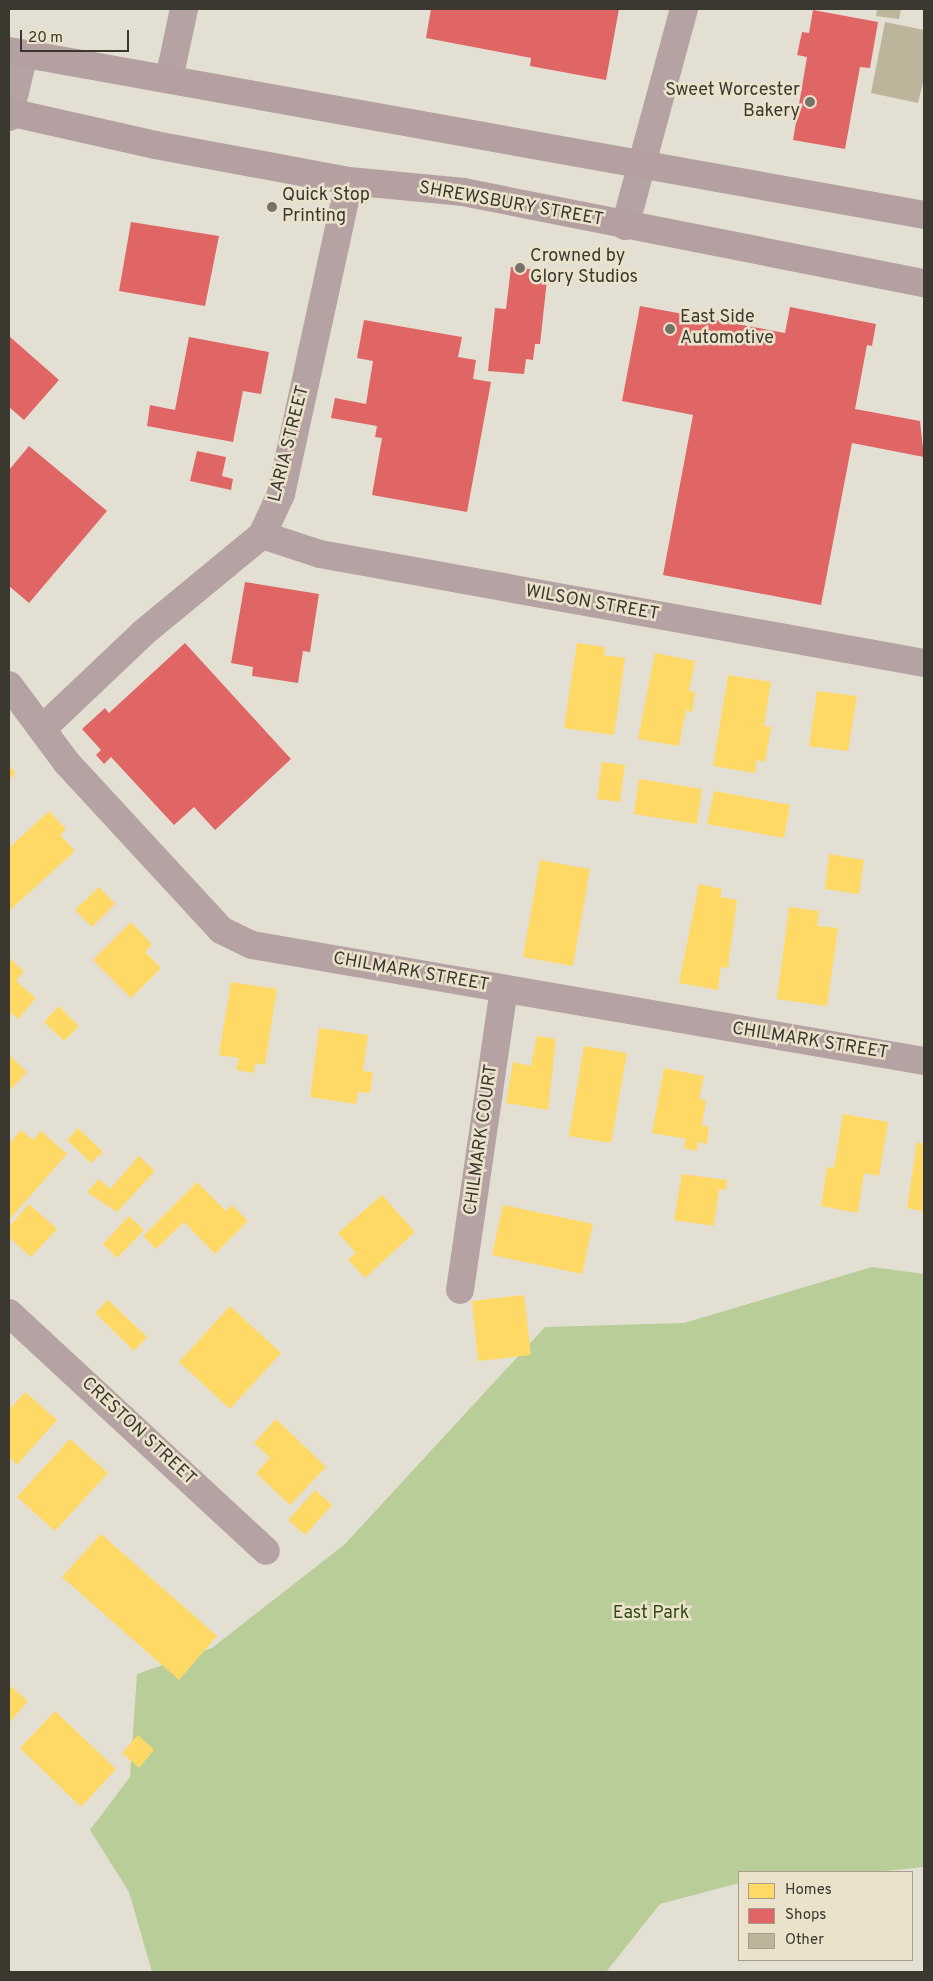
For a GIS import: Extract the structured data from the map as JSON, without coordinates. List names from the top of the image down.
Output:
{
  "streets": {
    "main road": ["SHREWSBURY STREET"],
    "street": [
      "LARIA STREET",
      "WILSON STREET",
      "CHILMARK STREET",
      "CHILMARK COURT",
      "CRESTON STREET"
    ]
  },
  "crossings": [
    ["SHREWSBURY STREET", "LARIA STREET"],
    ["LARIA STREET", "WILSON STREET"],
    ["LARIA STREET", "CHILMARK STREET"],
    ["CHILMARK STREET", "CHILMARK COURT"]
  ],
  "parks": ["East Park"],
  "places": [
    "Sweet Worcester Bakery",
    "Quick Stop Printing",
    "Crowned by Glory Studios",
    "East Side Automotive"
  ],
  "legend": ["Homes", "Shops", "Other"],
  "scale_bar": "20 m"
}
